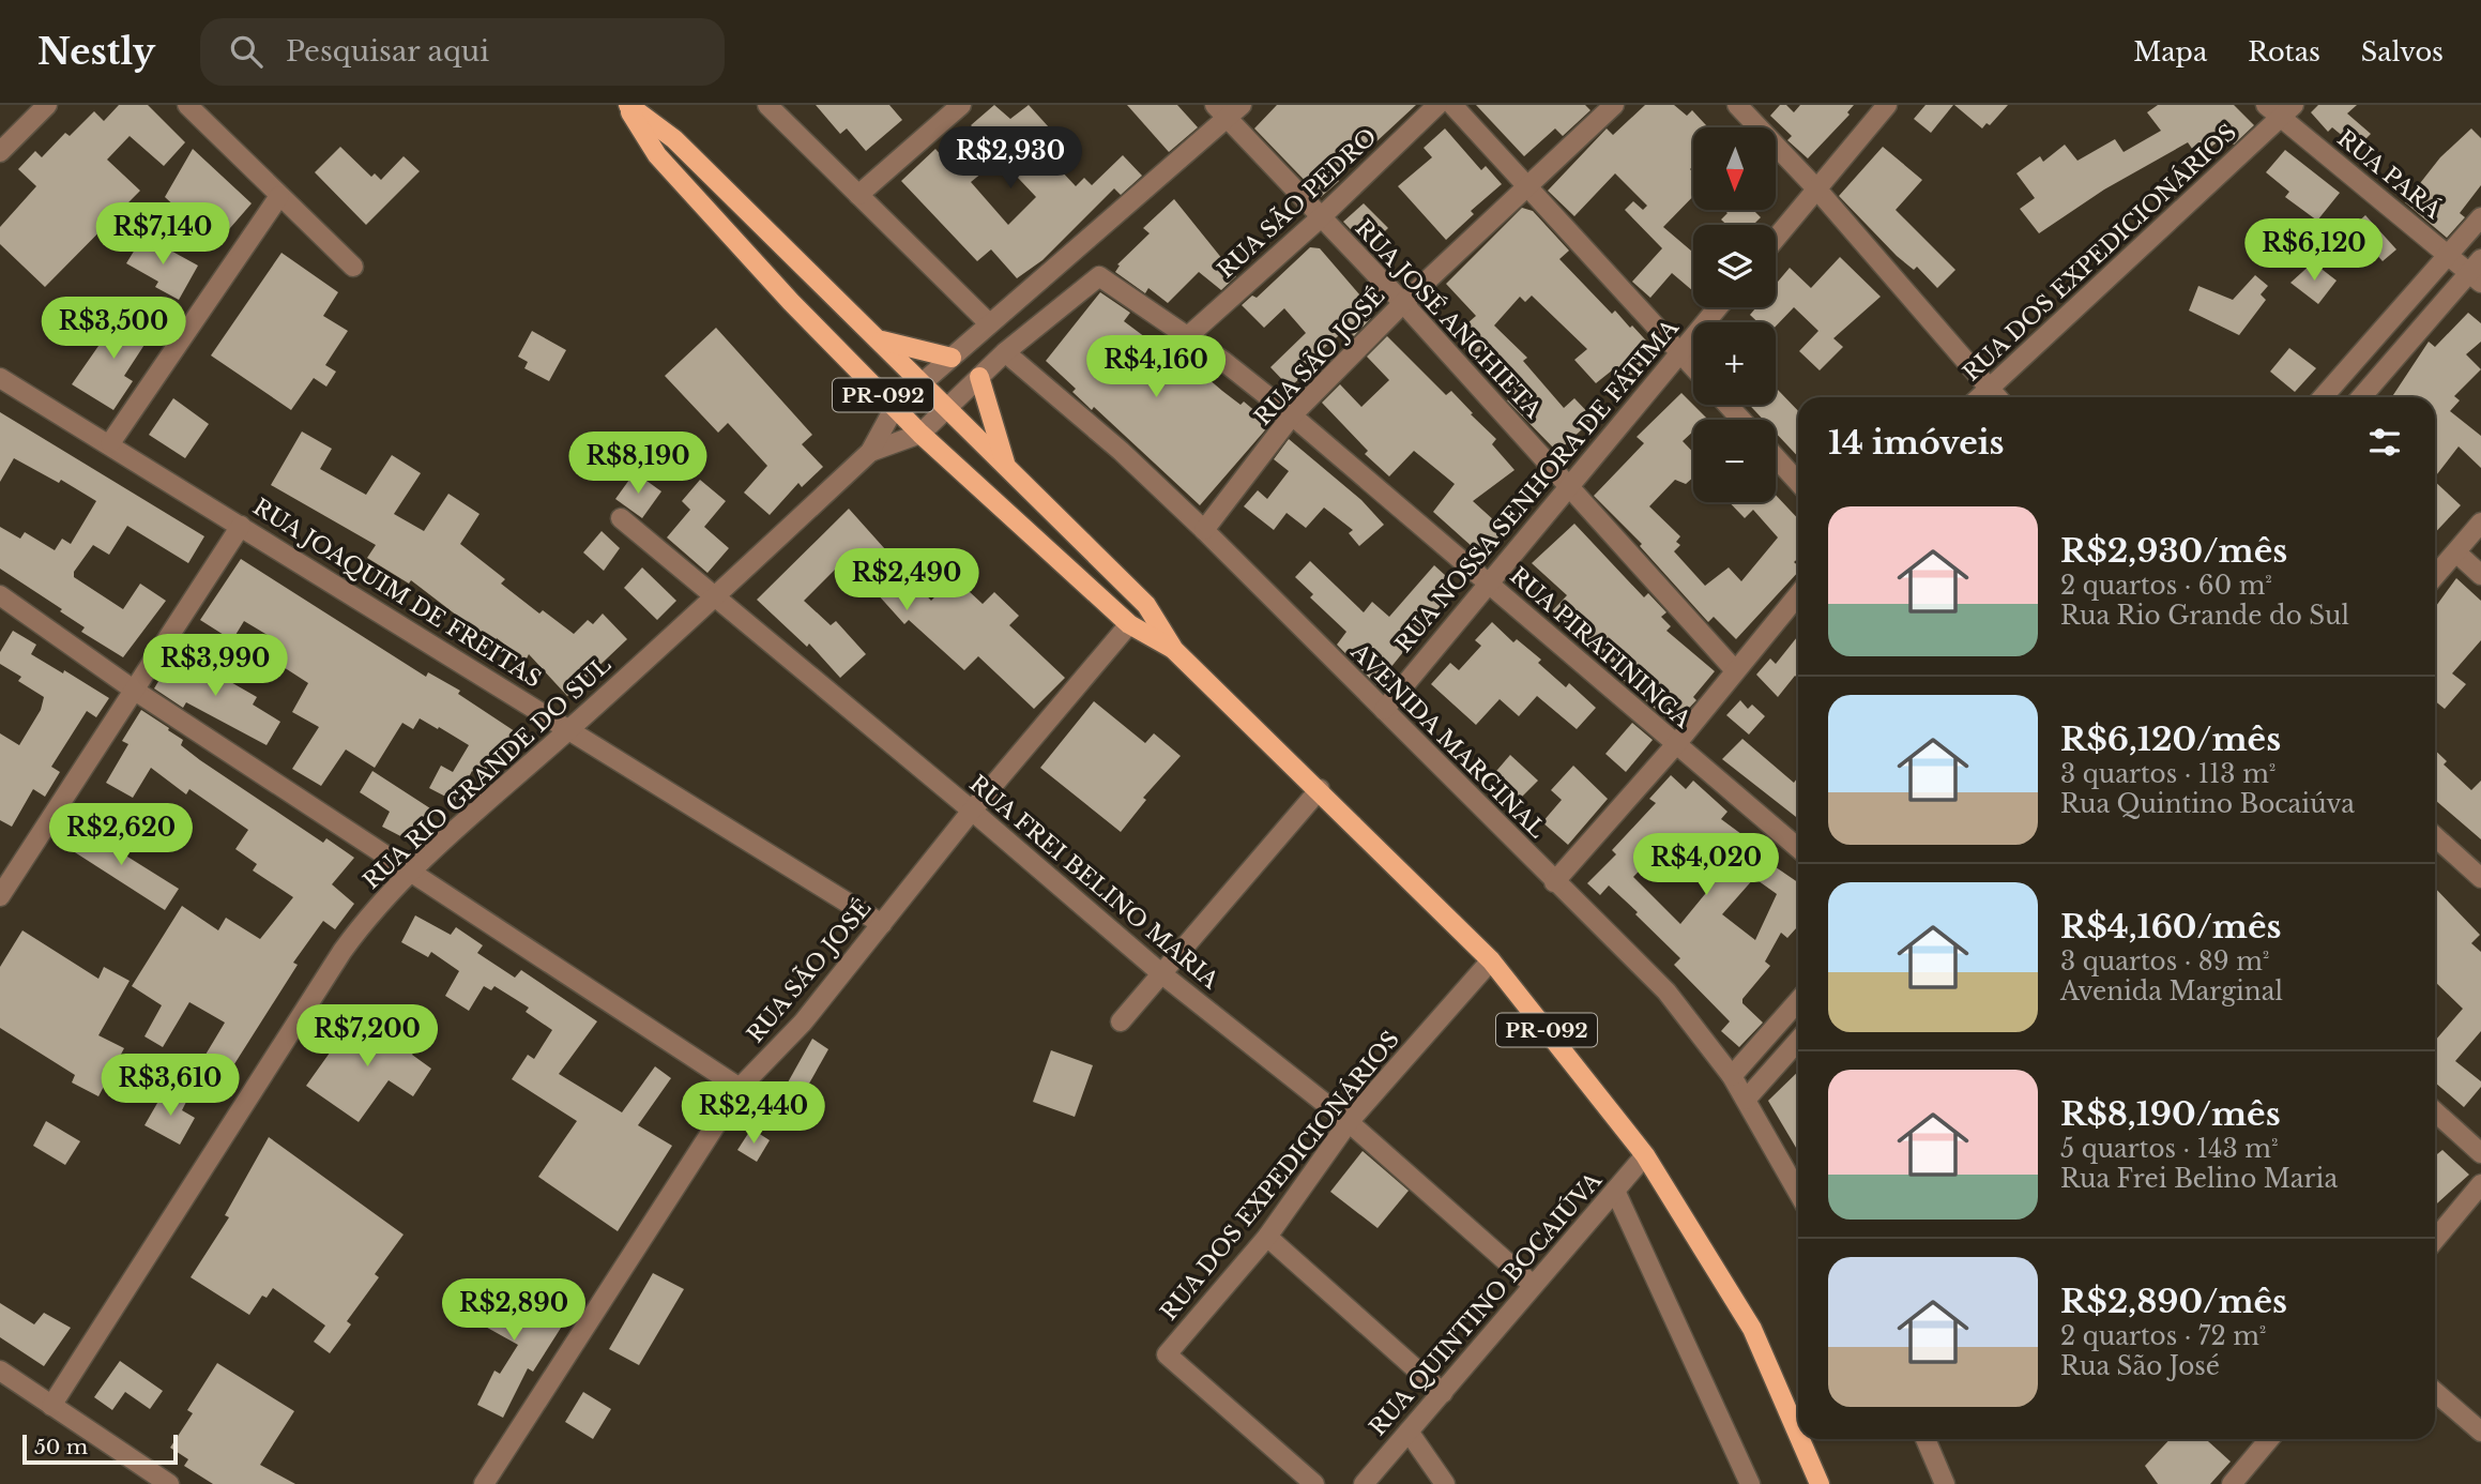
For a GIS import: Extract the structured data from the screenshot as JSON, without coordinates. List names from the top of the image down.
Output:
{
  "streets": {
    "main road": ["PR-092"],
    "street": [
      "RUA PARÁ",
      "RUA SÃO PEDRO",
      "RUA DOS EXPEDICIONÁRIOS",
      "RUA JOSÉ ANCHIETA",
      "RUA SÃO JOSÉ",
      "RUA NOSSA SENHORA DE FÁTIMA",
      "RUA JOAQUIM DE FREITAS",
      "RUA PIRATININGA",
      "AVENIDA MARGINAL",
      "RUA RIO GRANDE DO SUL",
      "RUA FREI BELINO MARIA",
      "RUA QUINTINO BOCAIÚVA"
    ]
  },
  "crossings": [
    ["RUA PARÁ", "RUA DOS EXPEDICIONÁRIOS"],
    ["RUA SÃO PEDRO", "RUA JOSÉ ANCHIETA"],
    ["RUA SÃO PEDRO", "RUA PIRATININGA"],
    ["RUA DOS EXPEDICIONÁRIOS", "PR-092"],
    ["RUA DOS EXPEDICIONÁRIOS", "RUA FREI BELINO MARIA"],
    ["RUA JOSÉ ANCHIETA", "RUA SÃO JOSÉ"],
    ["RUA JOSÉ ANCHIETA", "RUA NOSSA SENHORA DE FÁTIMA"],
    ["RUA JOSÉ ANCHIETA", "RUA RIO GRANDE DO SUL"],
    ["RUA SÃO JOSÉ", "PR-092"],
    ["RUA SÃO JOSÉ", "RUA JOAQUIM DE FREITAS"],
    ["RUA SÃO JOSÉ", "RUA PIRATININGA"],
    ["RUA SÃO JOSÉ", "AVENIDA MARGINAL"],
    ["RUA SÃO JOSÉ", "RUA FREI BELINO MARIA"],
    ["PR-092", "RUA RIO GRANDE DO SUL"],
    ["PR-092", "RUA QUINTINO BOCAIÚVA"],
    ["RUA NOSSA SENHORA DE FÁTIMA", "RUA PIRATININGA"],
    ["RUA NOSSA SENHORA DE FÁTIMA", "AVENIDA MARGINAL"],
    ["RUA JOAQUIM DE FREITAS", "RUA RIO GRANDE DO SUL"],
    ["RUA PIRATININGA", "AVENIDA MARGINAL"],
    ["RUA RIO GRANDE DO SUL", "RUA FREI BELINO MARIA"],
    ["RUA FREI BELINO MARIA", "RUA QUINTINO BOCAIÚVA"]
  ],
  "scale_bar": "50 m",
  "north": "bottom",
  "page": {
    "header": "Nestly",
    "search": "Pesquisar aqui",
    "nav": ["Mapa", "Rotas", "Salvos"],
    "price": [
      "R$2,930",
      "R$7,140",
      "R$6,120",
      "R$3,500",
      "R$4,160",
      "R$8,190",
      "R$2,490",
      "R$3,990",
      "R$2,620",
      "R$4,020",
      "R$7,200",
      "R$3,610",
      "R$2,440",
      "R$2,890"
    ],
    "map_buttons": ["+", "−"],
    "heading": "14 imóveis",
    "list": [
      {
        "name": "R$2,930/mês",
        "note": "2 quartos · 60 m² · Rua Rio Grande do Sul"
      },
      {
        "name": "R$6,120/mês",
        "note": "3 quartos · 113 m² · Rua Quintino Bocaiúva"
      },
      {
        "name": "R$4,160/mês",
        "note": "3 quartos · 89 m² · Avenida Marginal"
      },
      {
        "name": "R$8,190/mês",
        "note": "5 quartos · 143 m² · Rua Frei Belino Maria"
      },
      {
        "name": "R$2,890/mês",
        "note": "2 quartos · 72 m² · Rua São José"
      }
    ],
    "scale": "50 m"
  }
}
